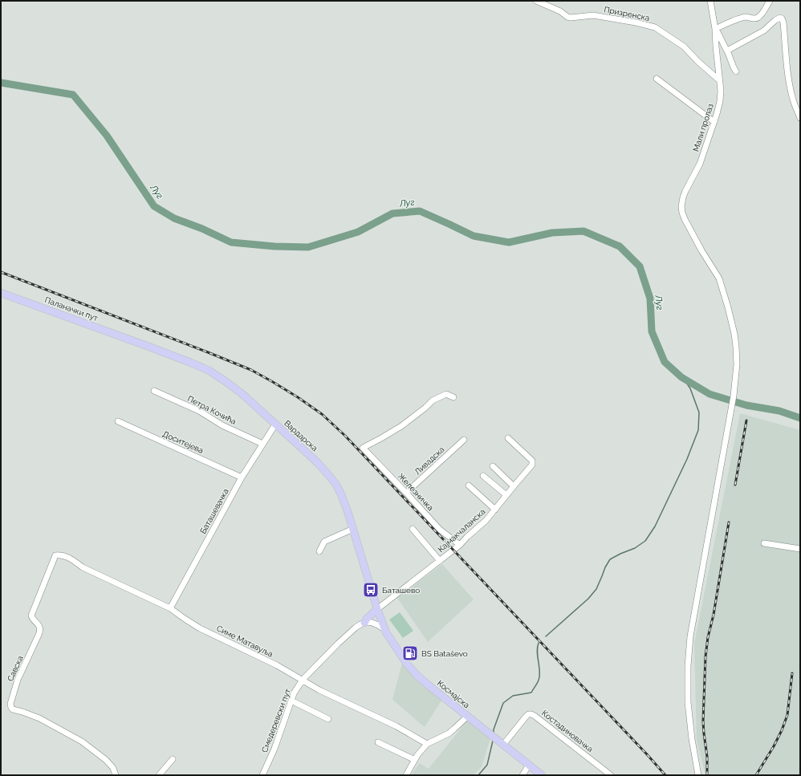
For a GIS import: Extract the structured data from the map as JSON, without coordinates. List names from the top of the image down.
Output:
{
  "streets": {
    "main road": ["Паланачки пут", "Вардарска", "Космајска"],
    "street": [
      "Призренска",
      "Мали пролаз",
      "Петра Кочића",
      "Доситејева",
      "Ливадска",
      "Железничка",
      "Баташевачка",
      "Кајмакчаланска",
      "Симе Матавуља",
      "Савска",
      "Смедеревски пут",
      "Костадиновачка"
    ]
  },
  "crossings": [
    ["Призренска", "Мали пролаз"],
    ["Паланачки пут", "Вардарска"],
    ["Петра Кочића", "Баташевачка"],
    ["Вардарска", "Баташевачка"],
    ["Вардарска", "Кајмакчаланска"],
    ["Вардарска", "Космајска"],
    ["Доситејева", "Баташевачка"],
    ["Ливадска", "Железничка"],
    ["Железничка", "Кајмакчаланска"],
    ["Баташевачка", "Симе Матавуља"],
    ["Кајмакчаланска", "Космајска"],
    ["Симе Матавуља", "Савска"],
    ["Симе Матавуља", "Смедеревски пут"],
    ["Космајска", "Костадиновачка"]
  ],
  "water": ["Луг"],
  "places": {
    "bus stop": ["Баташево"],
    "fuel station": ["BS Bataševo"]
  }
}
